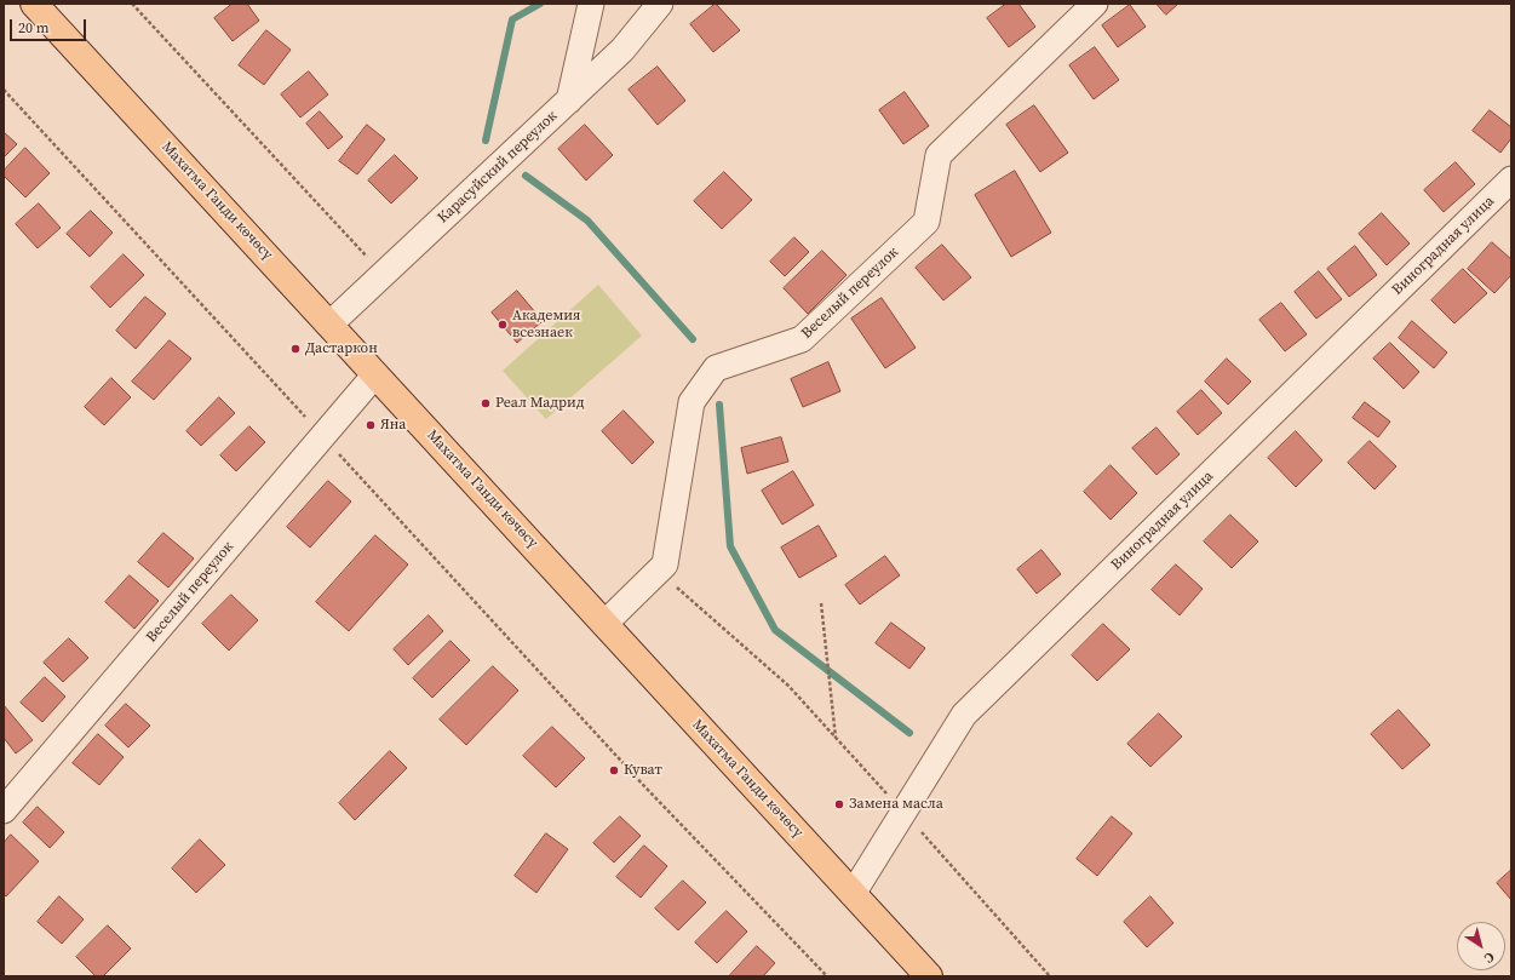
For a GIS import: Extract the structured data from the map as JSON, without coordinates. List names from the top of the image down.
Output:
{
  "streets": {
    "main road": ["Махатма Ганди көчөсү"],
    "street": ["Карасуйский переулок", "Виноградная улица", "Веселый переулок"]
  },
  "crossings": [
    ["Карасуйский переулок", "Махатма Ганди көчөсү"],
    ["Махатма Ганди көчөсү", "Виноградная улица"],
    ["Махатма Ганди көчөсү", "Веселый переулок"]
  ],
  "places": [
    "Академия всезнаек",
    "Дастаркон",
    "Реал Мадрид",
    "Яна",
    "Куват",
    "Замена масла"
  ],
  "scale_bar": "20 m",
  "north": "bottom right"
}
